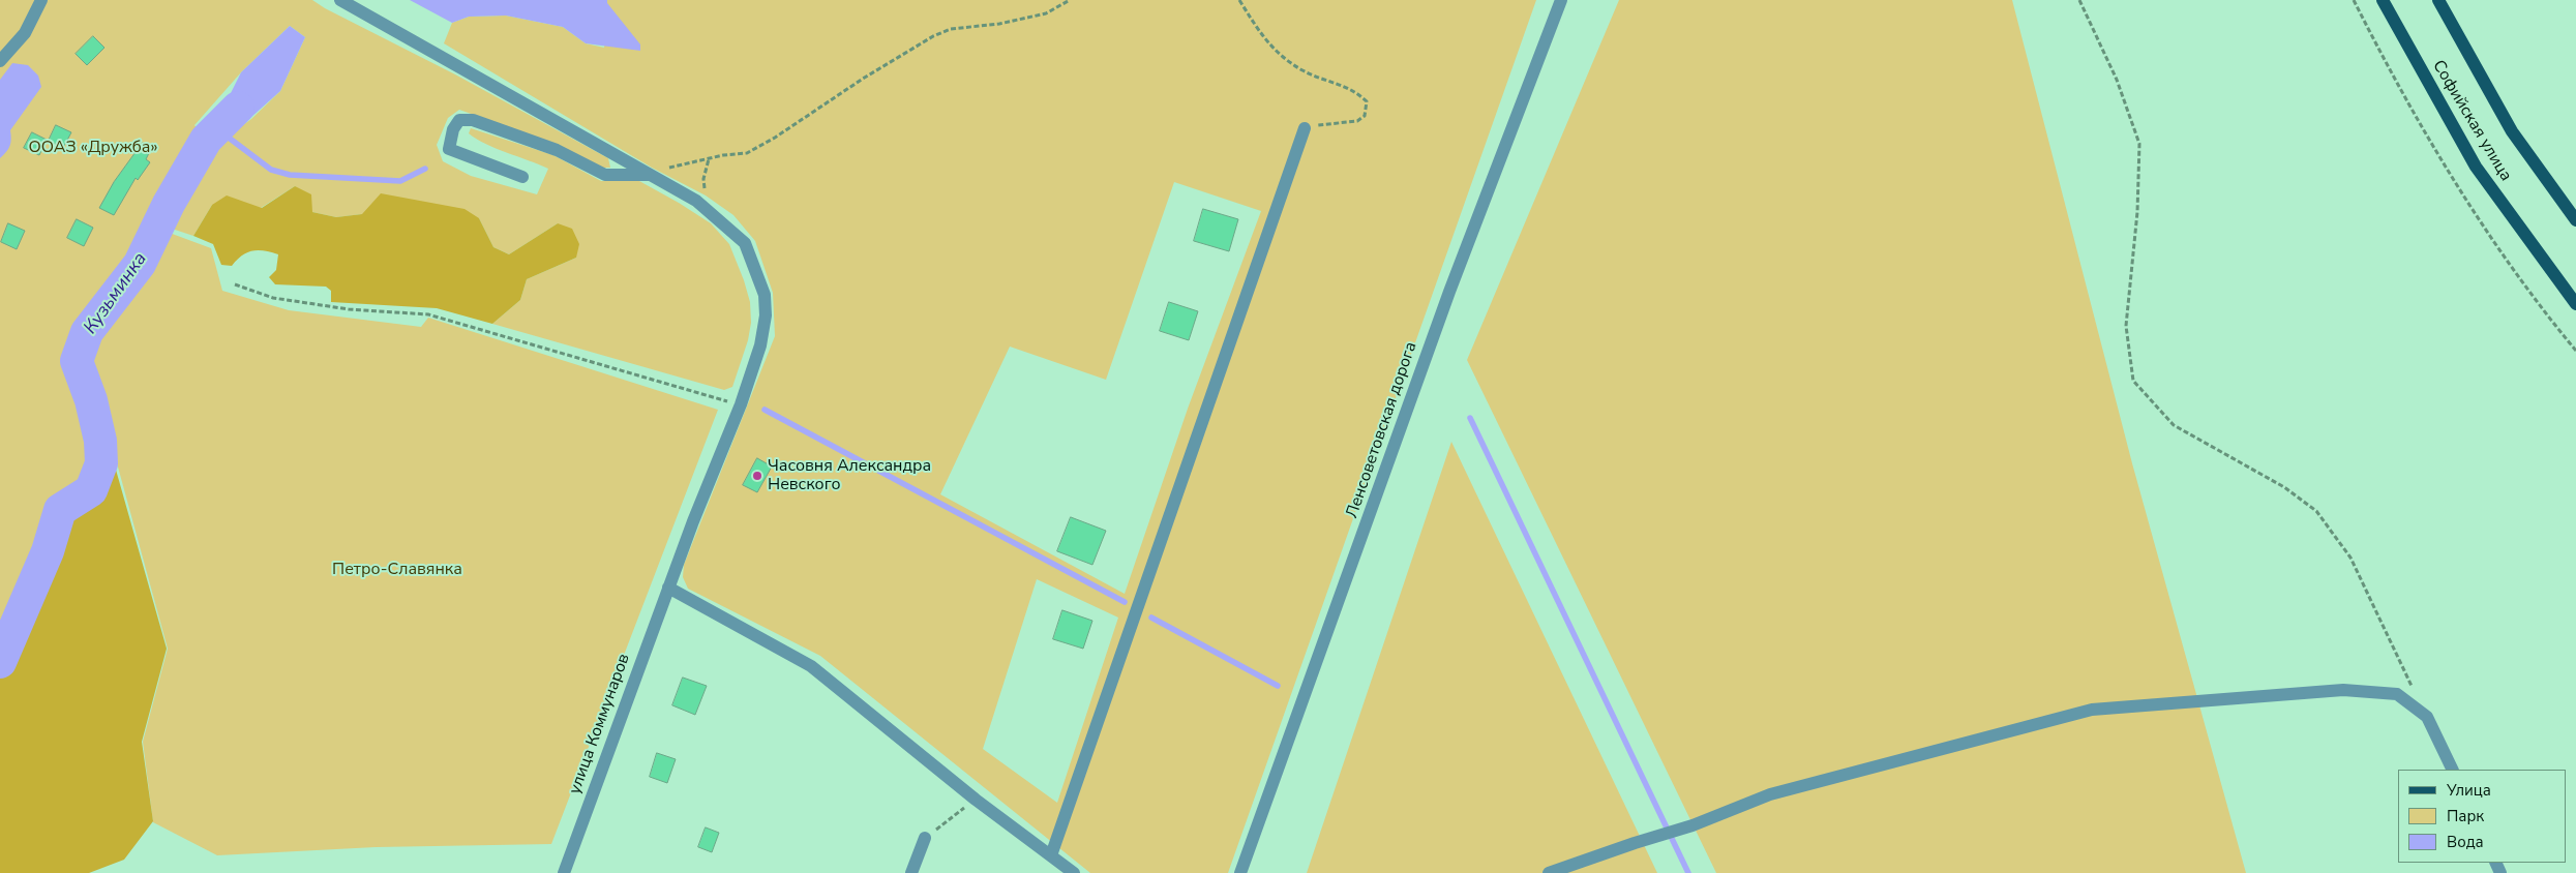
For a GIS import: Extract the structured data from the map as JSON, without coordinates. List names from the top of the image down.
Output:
{
  "streets": {
    "main road": ["Софийская улица"],
    "street": ["Ленсоветовская дорога", "улица Коммунаров"]
  },
  "water": ["Кузьминка"],
  "parks": ["ООАЗ «Дружба»", "Петро-Славянка"],
  "places": ["Часовня Александра Невского"],
  "legend": ["Улица", "Парк", "Вода"]
}
